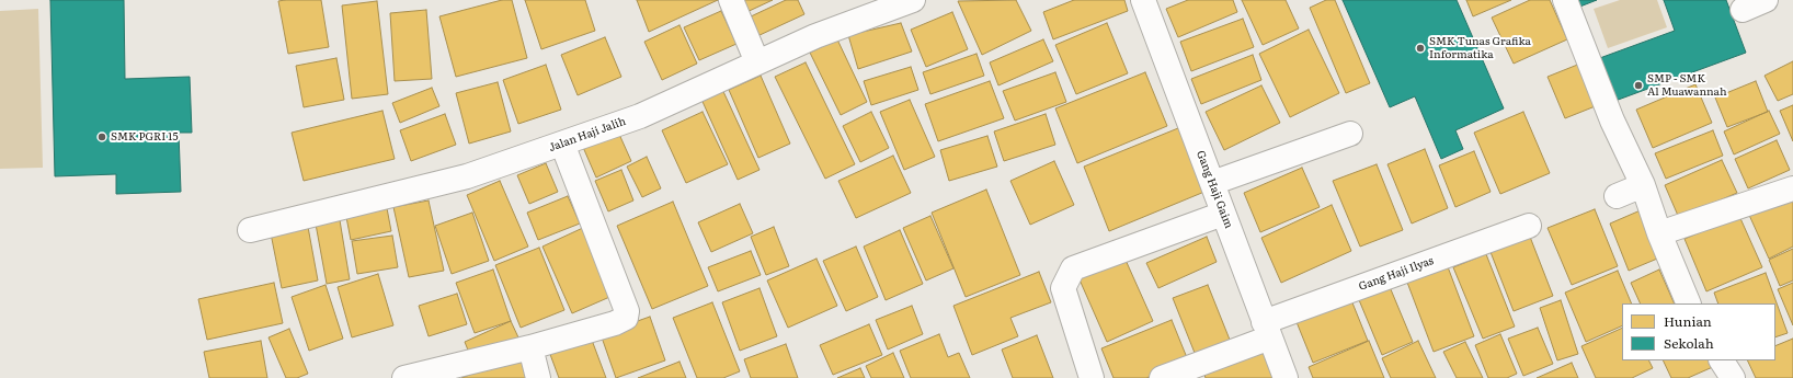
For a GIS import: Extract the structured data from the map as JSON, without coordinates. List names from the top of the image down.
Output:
{
  "streets": {
    "street": ["Jalan Haji Jalih", "Gang Haji Gaim", "Gang Haji Ilyas"]
  },
  "crossings": [
    ["Gang Haji Gaim", "Gang Haji Ilyas"]
  ],
  "places": ["SMK Tunas Grafika Informatika", "SMP - SMK Al Muawannah", "SMK PGRI 15"],
  "legend": ["Hunian", "Sekolah"]
}
